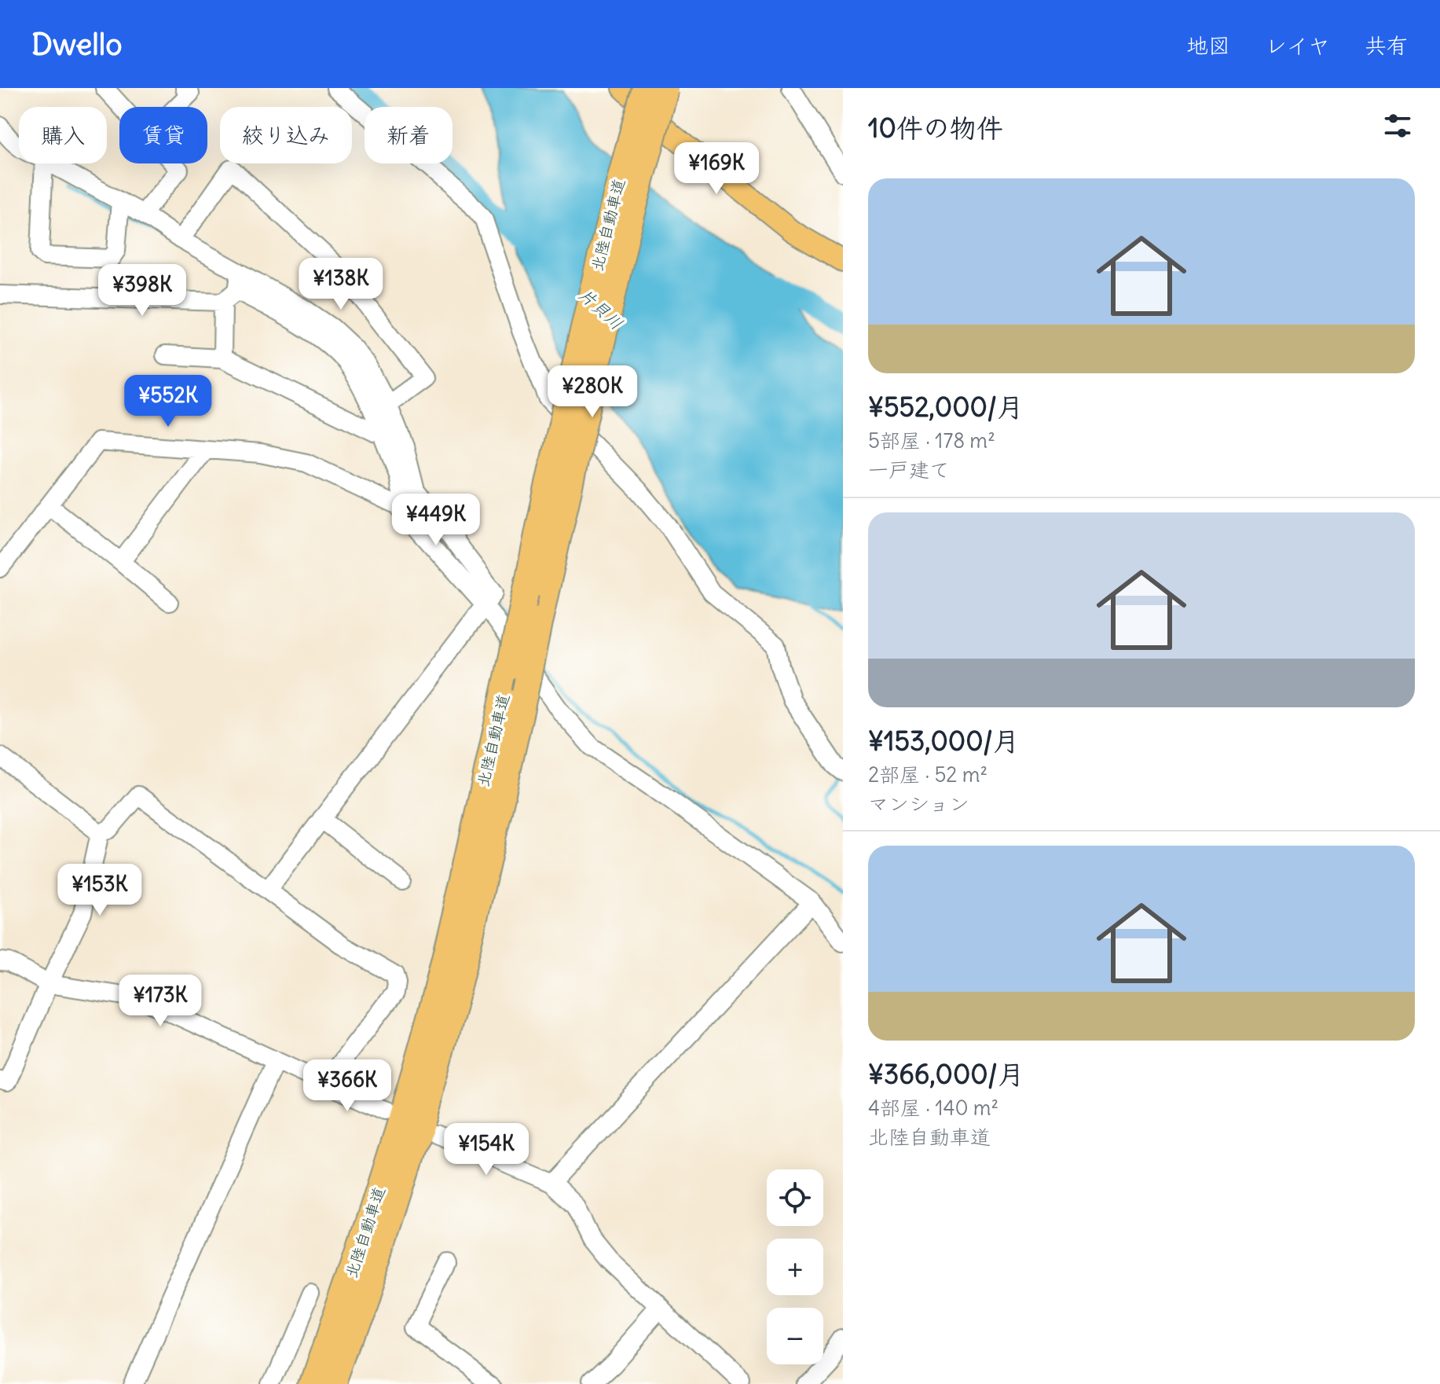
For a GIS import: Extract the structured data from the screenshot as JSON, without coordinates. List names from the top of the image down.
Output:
{
  "streets": {
    "highway": ["北陸自動車道"]
  },
  "water": ["片貝川"],
  "page": {
    "header": "Dwello",
    "nav": ["地図", "レイヤ", "共有"],
    "heading": "10件の物件",
    "chip": [
      "購入",
      "賃貸",
      "絞り込み",
      "新着"
    ],
    "price": [
      "¥169K",
      "¥138K",
      "¥398K",
      "¥280K",
      "¥552K",
      "¥449K",
      "¥153K",
      "¥173K",
      "¥366K",
      "¥154K"
    ],
    "list": [
      {
        "name": "¥552,000/月",
        "note": "5部屋 · 178 m² · 一戸建て"
      },
      {
        "name": "¥153,000/月",
        "note": "2部屋 · 52 m² · マンション"
      },
      {
        "name": "¥366,000/月",
        "note": "4部屋 · 140 m² · 北陸自動車道"
      }
    ],
    "map_buttons": ["+", "−"]
  }
}
